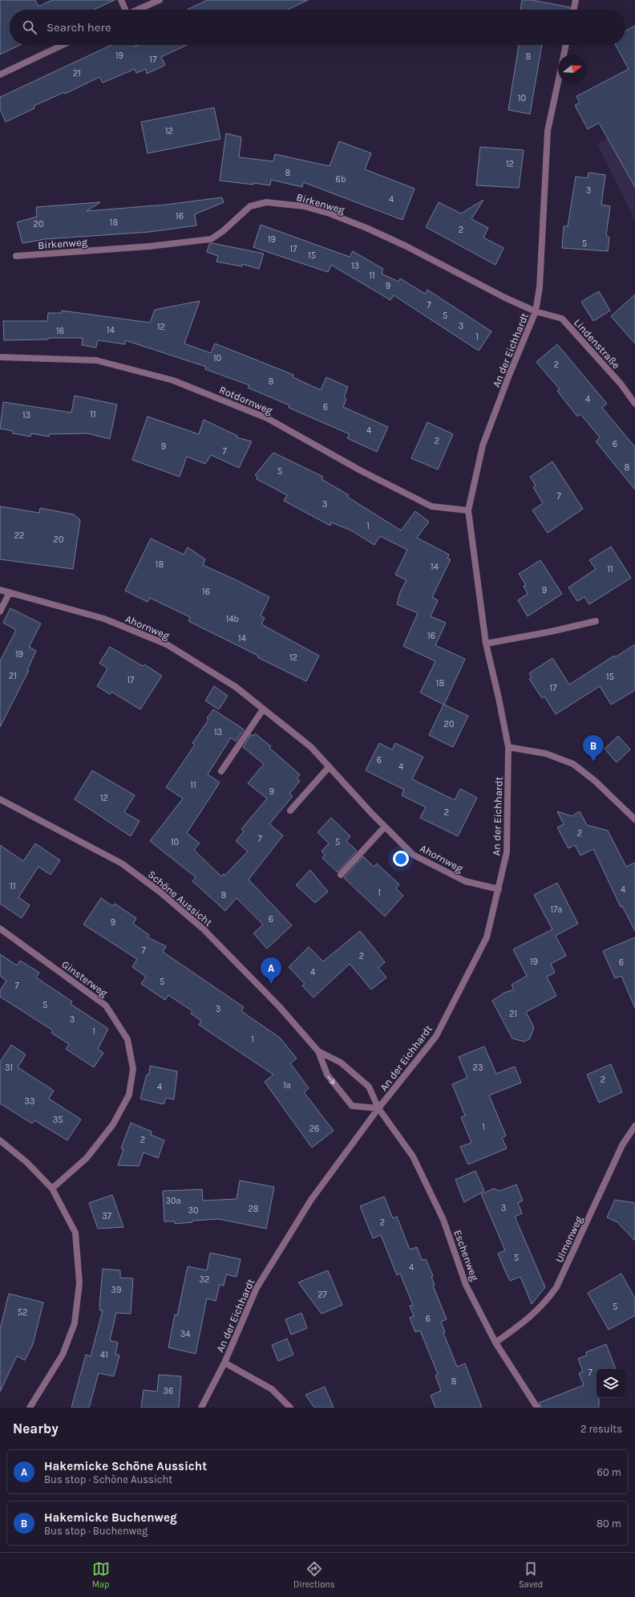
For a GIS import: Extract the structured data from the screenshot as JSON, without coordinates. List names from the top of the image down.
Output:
{
  "streets": {
    "street": [
      "Birkenweg",
      "Lindenstraße",
      "An der Eichhardt",
      "Rotdornweg",
      "Ahornweg",
      "Schöne Aussicht",
      "Ginsterweg",
      "Ulmenweg",
      "Eschenweg"
    ]
  },
  "crossings": [
    ["Birkenweg", "Lindenstraße"],
    ["Birkenweg", "An der Eichhardt"],
    ["Lindenstraße", "An der Eichhardt"],
    ["An der Eichhardt", "Rotdornweg"],
    ["An der Eichhardt", "Ahornweg"],
    ["An der Eichhardt", "Schöne Aussicht"],
    ["An der Eichhardt", "Eschenweg"],
    ["Schöne Aussicht", "Eschenweg"],
    ["Ulmenweg", "Eschenweg"]
  ],
  "house_numbers": [
    "19",
    "8",
    "17",
    "21",
    "10",
    "12",
    "12",
    "8",
    "6b",
    "3",
    "4",
    "16",
    "18",
    "20",
    "2",
    "19",
    "5",
    "17",
    "15",
    "13",
    "11",
    "9",
    "7",
    "5",
    "3",
    "12",
    "14",
    "16",
    "1",
    "10",
    "2",
    "8",
    "4",
    "6",
    "11",
    "13",
    "4",
    "2",
    "6",
    "9",
    "7",
    "8",
    "5",
    "7",
    "3",
    "1",
    "22",
    "20",
    "18",
    "14",
    "11",
    "9",
    "16",
    "14b",
    "16",
    "14",
    "19",
    "12",
    "21",
    "15",
    "17",
    "18",
    "17",
    "20",
    "13",
    "6",
    "4",
    "11",
    "9",
    "12",
    "2",
    "2",
    "7",
    "10",
    "5",
    "11",
    "4",
    "1",
    "8",
    "17a",
    "6",
    "9",
    "7",
    "2",
    "19",
    "6",
    "4",
    "5",
    "7",
    "5",
    "3",
    "21",
    "3",
    "1",
    "1",
    "31",
    "23",
    "2",
    "1a",
    "4",
    "33",
    "35",
    "1",
    "26",
    "2",
    "30a",
    "3",
    "28",
    "30",
    "37",
    "2",
    "5",
    "4",
    "32",
    "39",
    "27",
    "5",
    "52",
    "6",
    "34",
    "41",
    "7",
    "8",
    "36"
  ],
  "north": "right",
  "page": {
    "search": "Search here",
    "pins": ["B", "A"],
    "heading": ["Nearby", "2 results"],
    "list": [
      {
        "mark": "A",
        "name": "Hakemicke Schöne Aussicht",
        "note": "Bus stop · Schöne Aussicht",
        "value": "60 m"
      },
      {
        "mark": "B",
        "name": "Hakemicke Buchenweg",
        "note": "Bus stop · Buchenweg",
        "value": "80 m"
      }
    ],
    "nav": ["Map", "Directions", "Saved"]
  }
}
